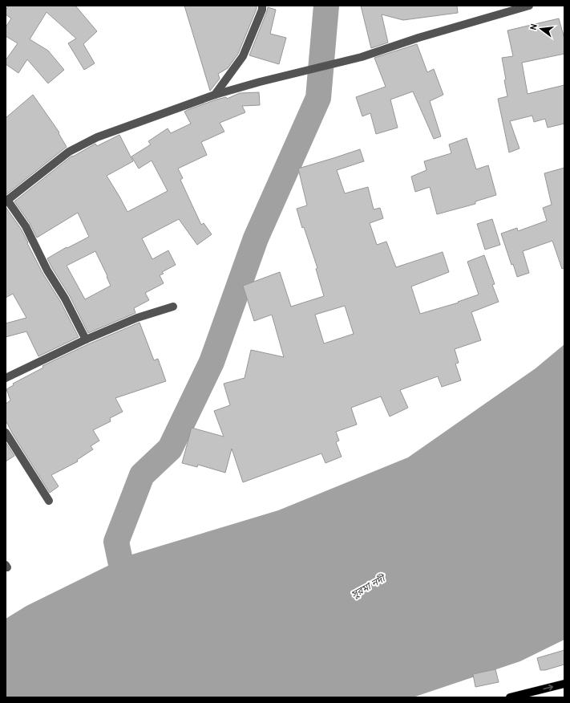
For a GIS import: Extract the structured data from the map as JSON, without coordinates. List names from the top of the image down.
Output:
{
  "water": ["সুরমা নদী"],
  "north": "left"
}
